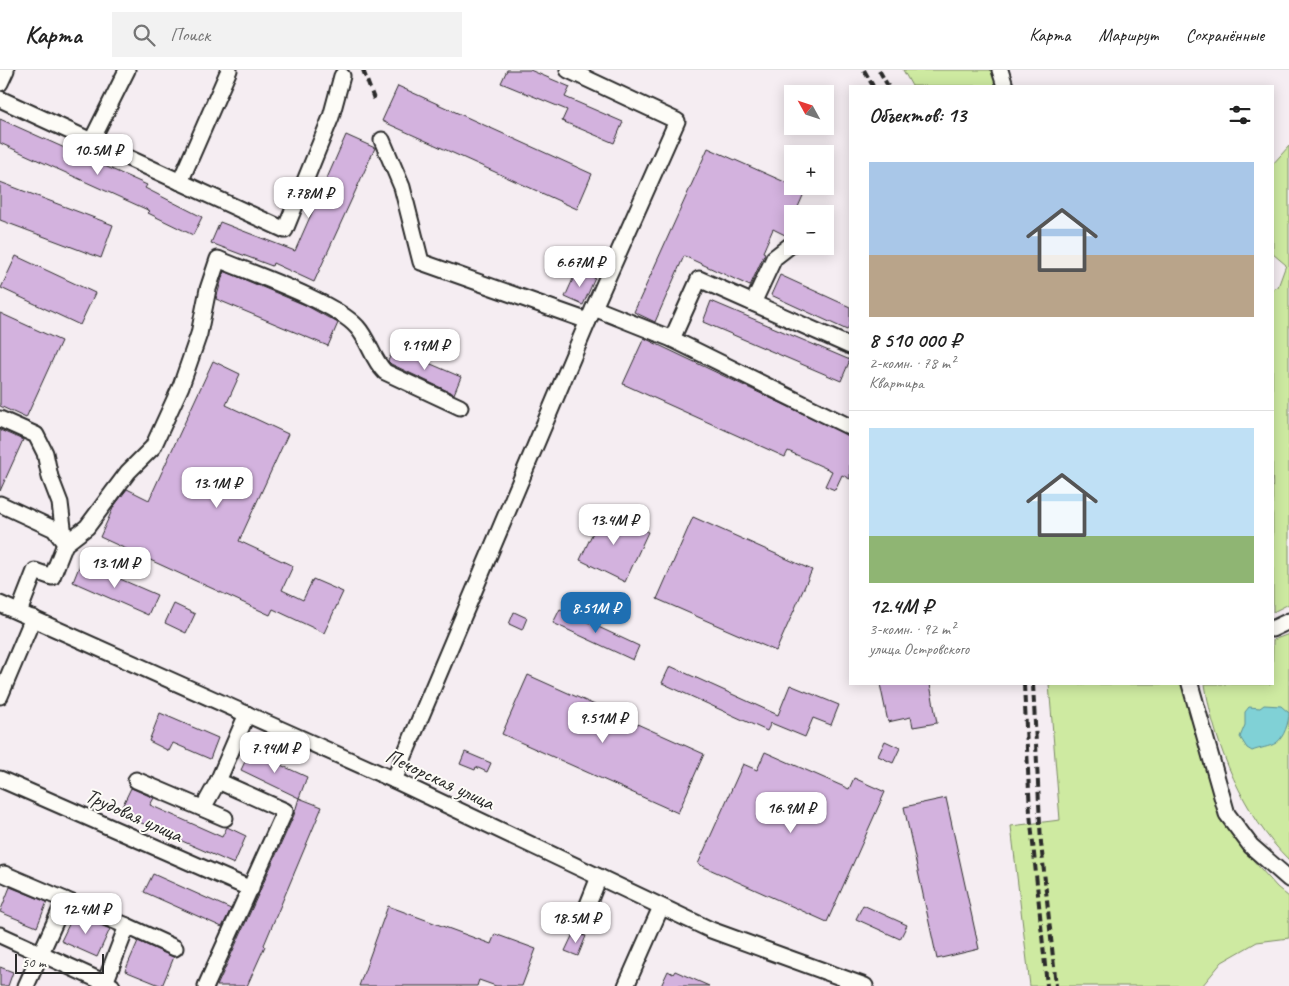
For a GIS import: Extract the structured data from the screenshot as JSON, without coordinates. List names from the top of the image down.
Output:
{
  "streets": {
    "street": ["Печорская улица", "Трудовая улица"]
  },
  "scale_bar": "50 m",
  "north": "top left",
  "page": {
    "header": "Карта",
    "search": "Поиск",
    "nav": ["Карта", "Маршрут", "Сохранённые"],
    "map_buttons": ["+", "−"],
    "heading": "Объектов: 13",
    "price": [
      "10.5M ₽",
      "7.78M ₽",
      "6.67M ₽",
      "9.19M ₽",
      "13.1M ₽",
      "13.4M ₽",
      "13.1M ₽",
      "8.51M ₽",
      "9.51M ₽",
      "7.94M ₽",
      "16.9M ₽",
      "12.4M ₽",
      "18.5M ₽"
    ],
    "list": [
      {
        "name": "8 510 000 ₽",
        "note": "2-комн. · 78 m² · Квартира"
      },
      {
        "name": "12.4M ₽",
        "note": "3-комн. · 92 m² · улица Островского"
      }
    ],
    "scale": "50 m"
  }
}
